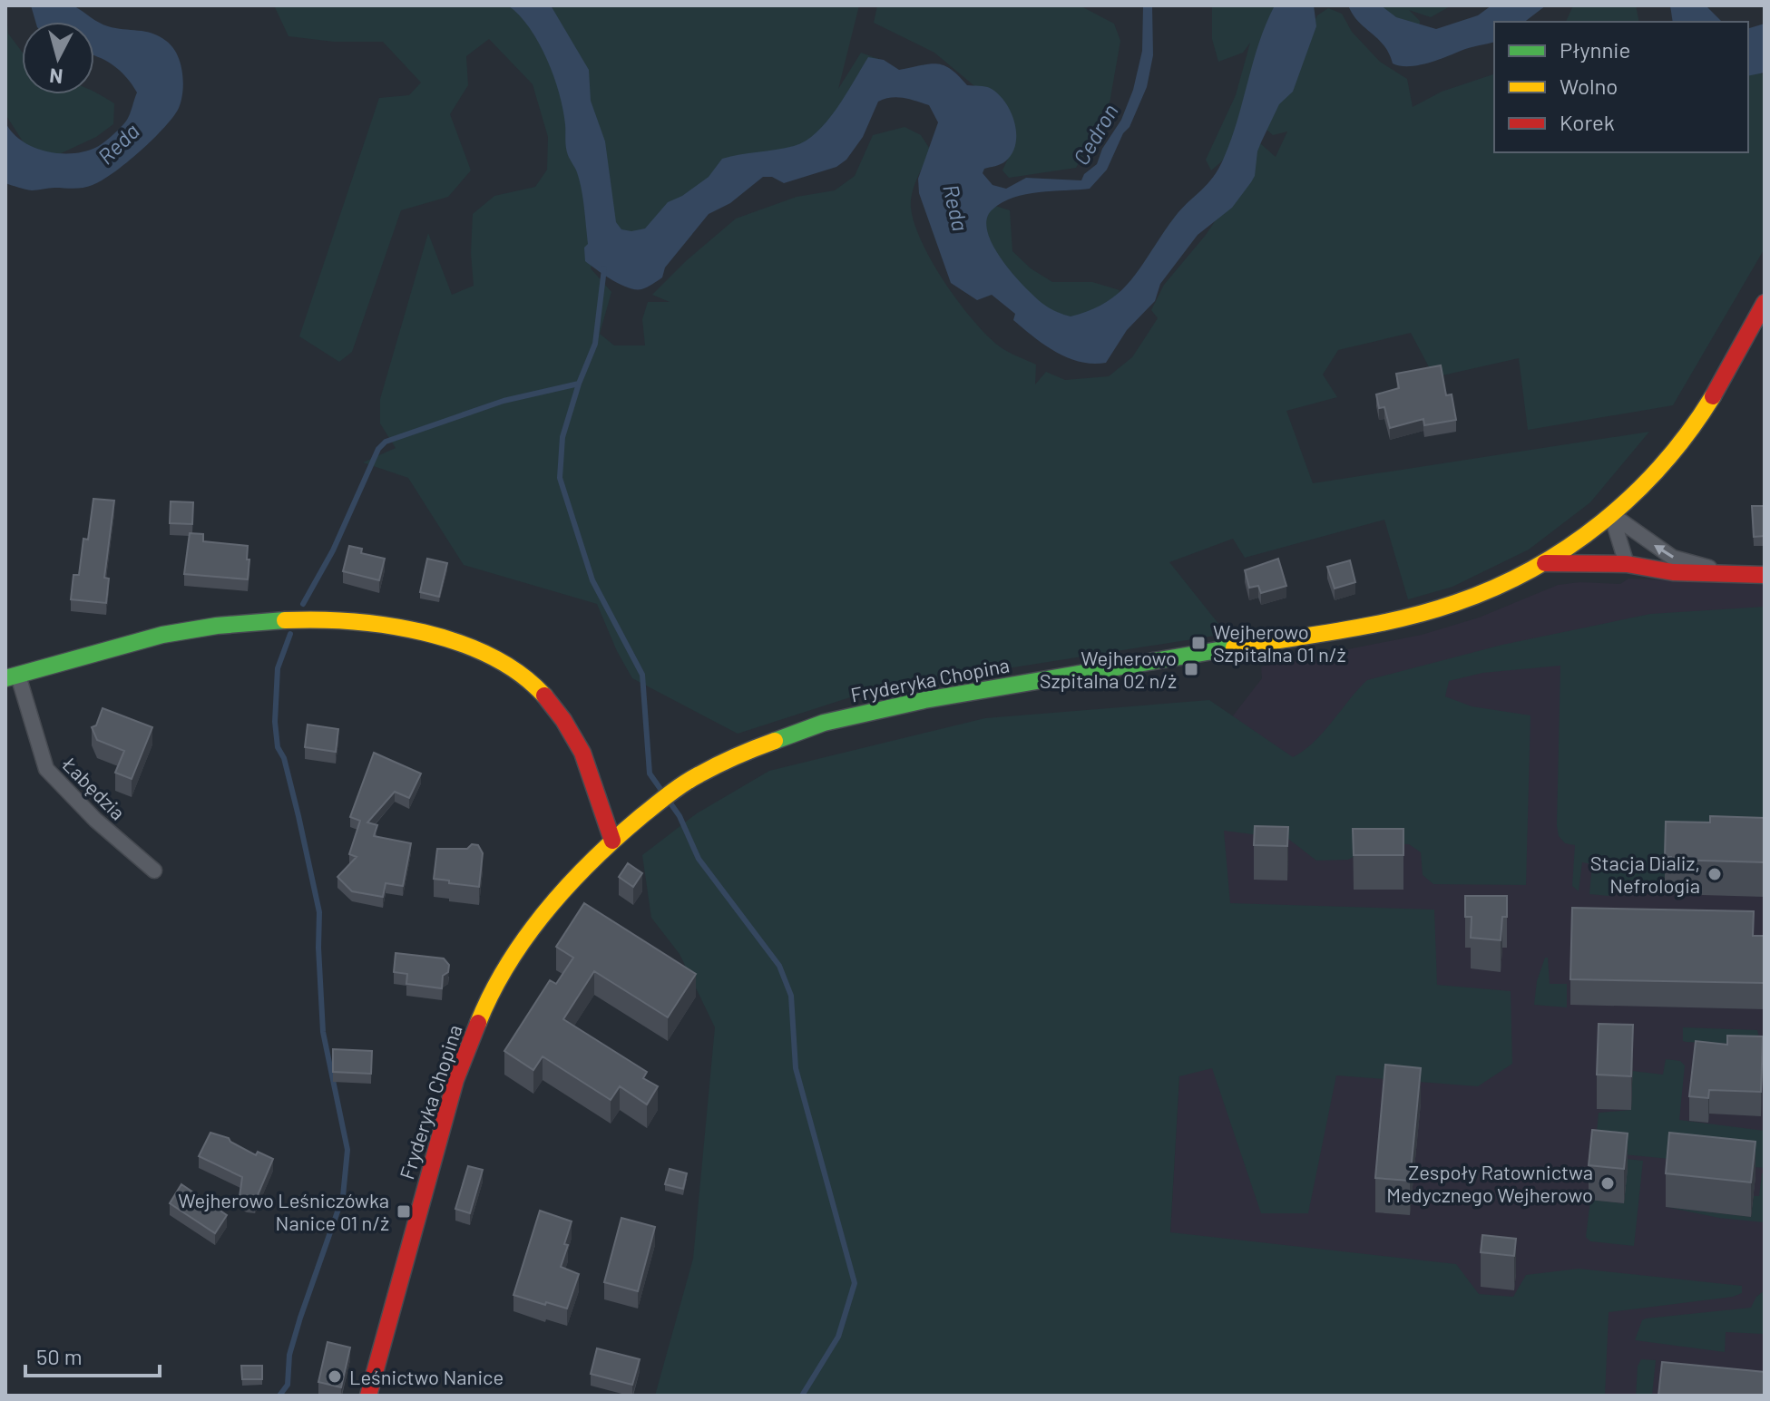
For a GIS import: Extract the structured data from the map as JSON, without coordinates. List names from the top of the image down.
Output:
{
  "streets": {
    "street": ["Fryderyka Chopina", "Łabędzia"]
  },
  "water": ["Cedron", "Reda"],
  "places": {
    "transit": ["Wejherowo Szpitalna 01 n/ż", "Wejherowo Szpitalna 02 n/ż", "Wejherowo Leśniczówka Nanice 01 n/ż"],
    "other": ["Stacja Dializ, Nefrologia", "Zespoły Ratownictwa Medycznego Wejherowo", "Leśnictwo Nanice"]
  },
  "legend": ["Płynnie", "Wolno", "Korek"],
  "scale_bar": "50 m",
  "north": "bottom"
}
